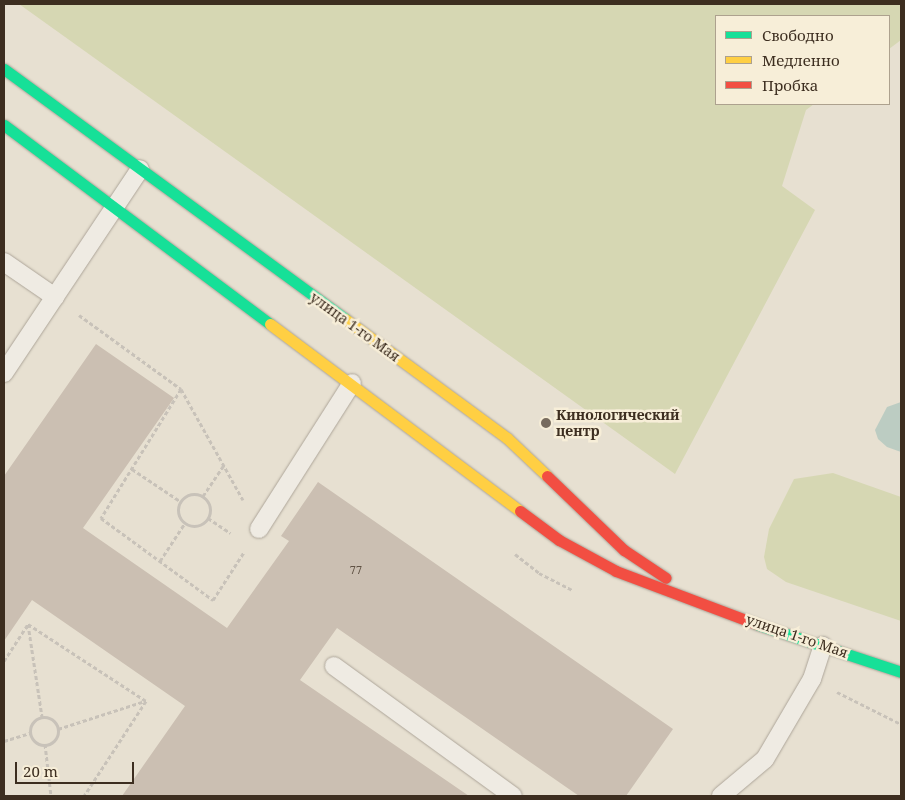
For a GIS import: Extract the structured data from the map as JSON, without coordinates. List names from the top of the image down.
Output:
{
  "streets": {
    "main road": ["улица 1-го Мая"]
  },
  "places": ["Кинологический центр"],
  "house_numbers": ["77"],
  "legend": ["Свободно", "Медленно", "Пробка"],
  "scale_bar": "20 m"
}
